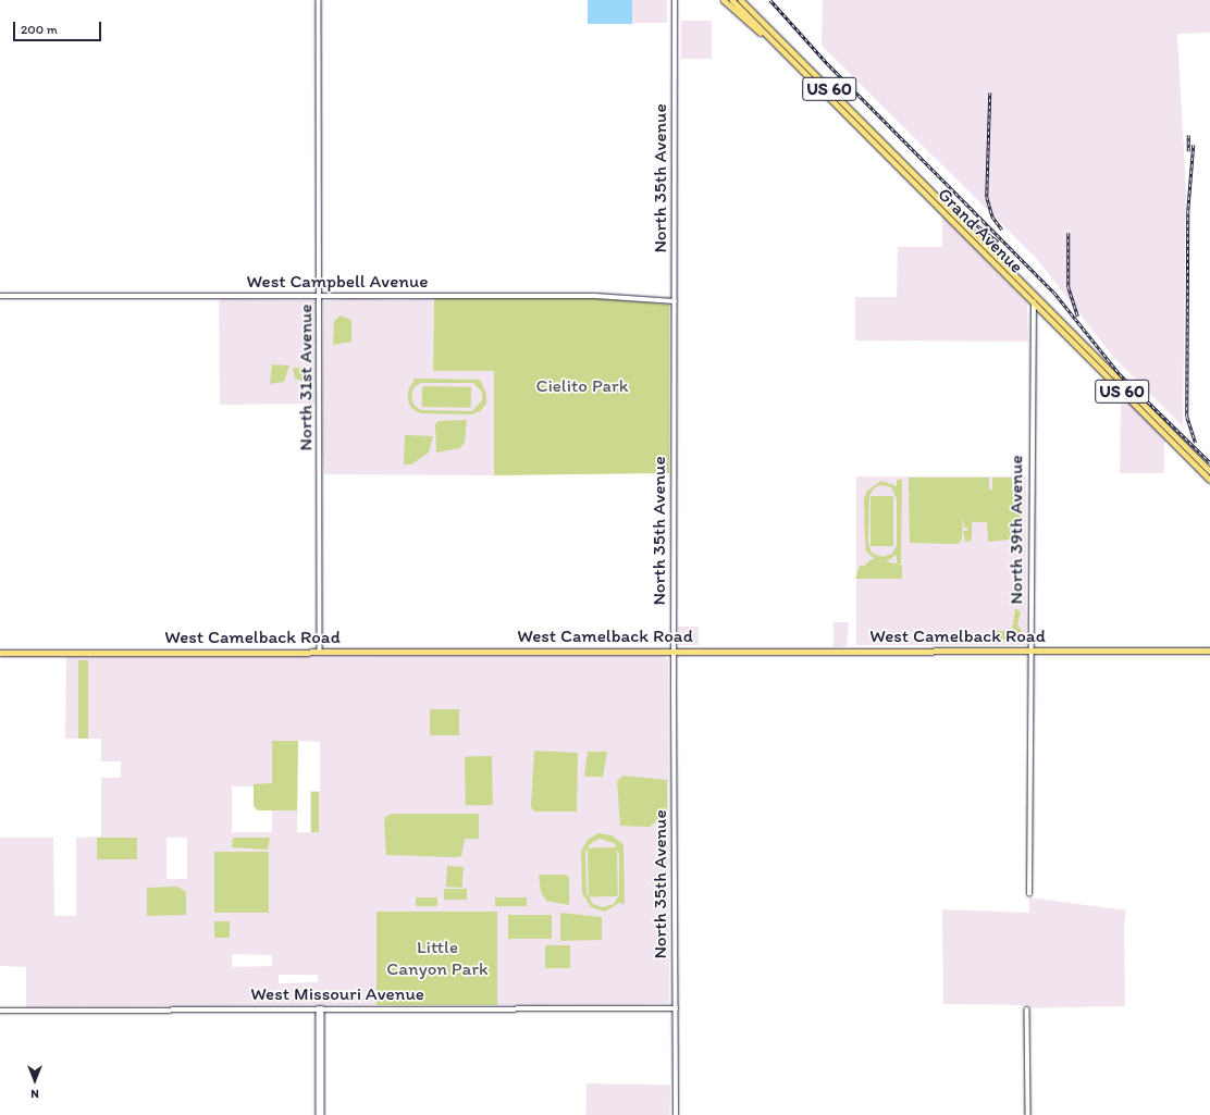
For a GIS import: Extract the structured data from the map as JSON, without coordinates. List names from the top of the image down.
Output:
{
  "streets": {
    "main road": [
      "US 60",
      "North 35th Avenue",
      "Grand Avenue",
      "West Camelback Road"
    ],
    "street": [
      "West Campbell Avenue",
      "North 31st Avenue",
      "North 39th Avenue",
      "West Missouri Avenue"
    ]
  },
  "crossings": [
    ["North 35th Avenue", "West Campbell Avenue"],
    ["North 35th Avenue", "West Camelback Road"],
    ["North 35th Avenue", "West Missouri Avenue"],
    ["Grand Avenue", "North 39th Avenue"],
    ["West Campbell Avenue", "North 31st Avenue"],
    ["North 31st Avenue", "West Camelback Road"],
    ["North 39th Avenue", "West Camelback Road"]
  ],
  "parks": ["Cielito Park", "Little Canyon Park"],
  "scale_bar": "200 m",
  "north": "bottom"
}
